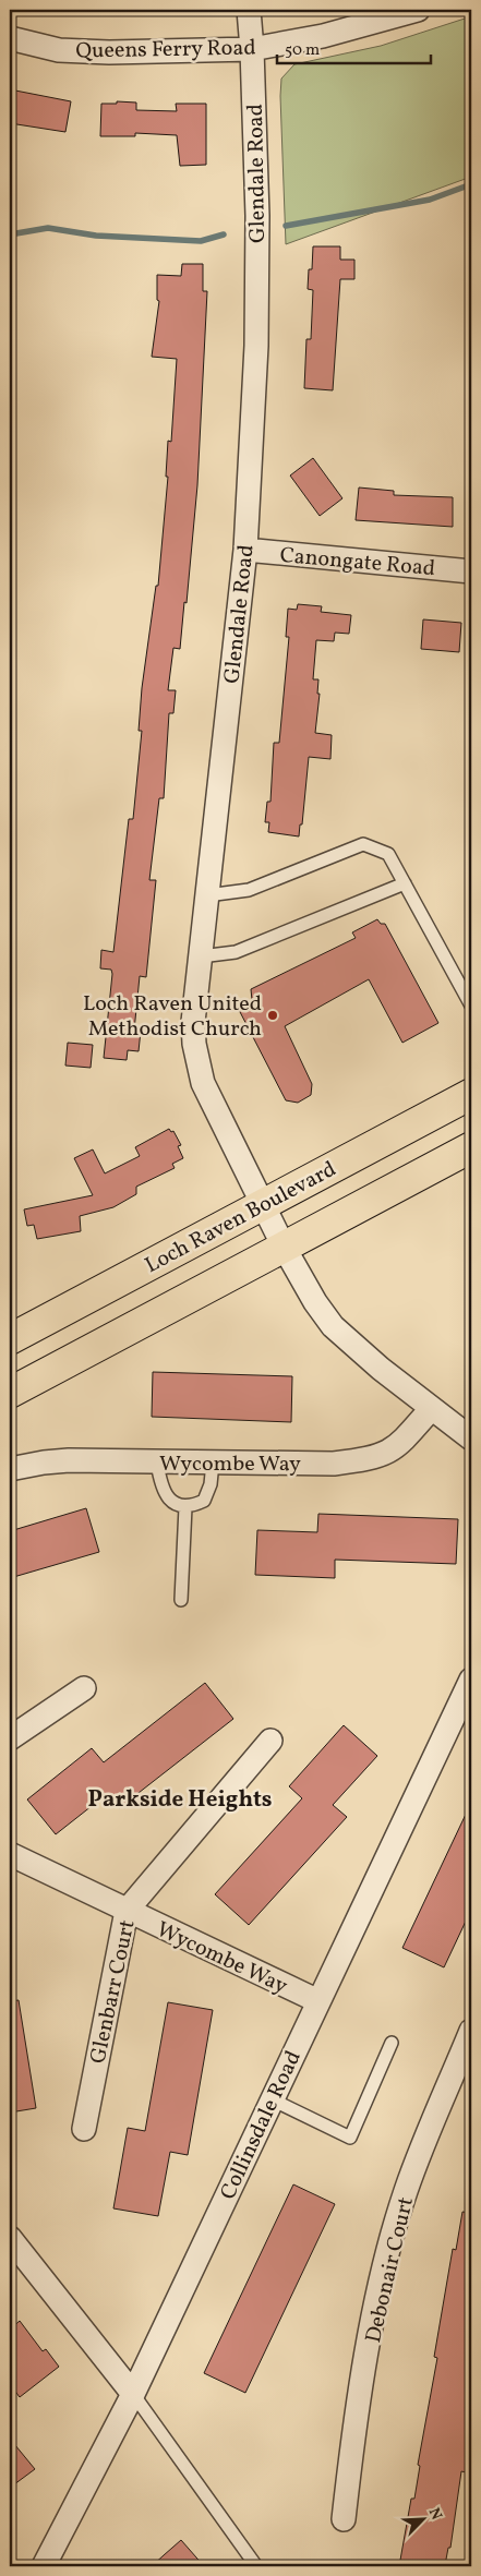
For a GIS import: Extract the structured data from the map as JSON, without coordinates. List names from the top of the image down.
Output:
{
  "streets": {
    "main road": ["Loch Raven Boulevard"],
    "street": [
      "Queens Ferry Road",
      "Glendale Road",
      "Canongate Road",
      "Wycombe Way",
      "Glenbarr Court",
      "Collinsdale Road",
      "Debonair Court"
    ]
  },
  "crossings": [
    ["Queens Ferry Road", "Glendale Road"],
    ["Glendale Road", "Canongate Road"],
    ["Glendale Road", "Loch Raven Boulevard"],
    ["Glendale Road", "Wycombe Way"],
    ["Wycombe Way", "Glenbarr Court"],
    ["Wycombe Way", "Collinsdale Road"]
  ],
  "districts": ["Parkside Heights"],
  "places": ["Loch Raven United Methodist Church"],
  "scale_bar": "50 m",
  "north": "top right"
}
